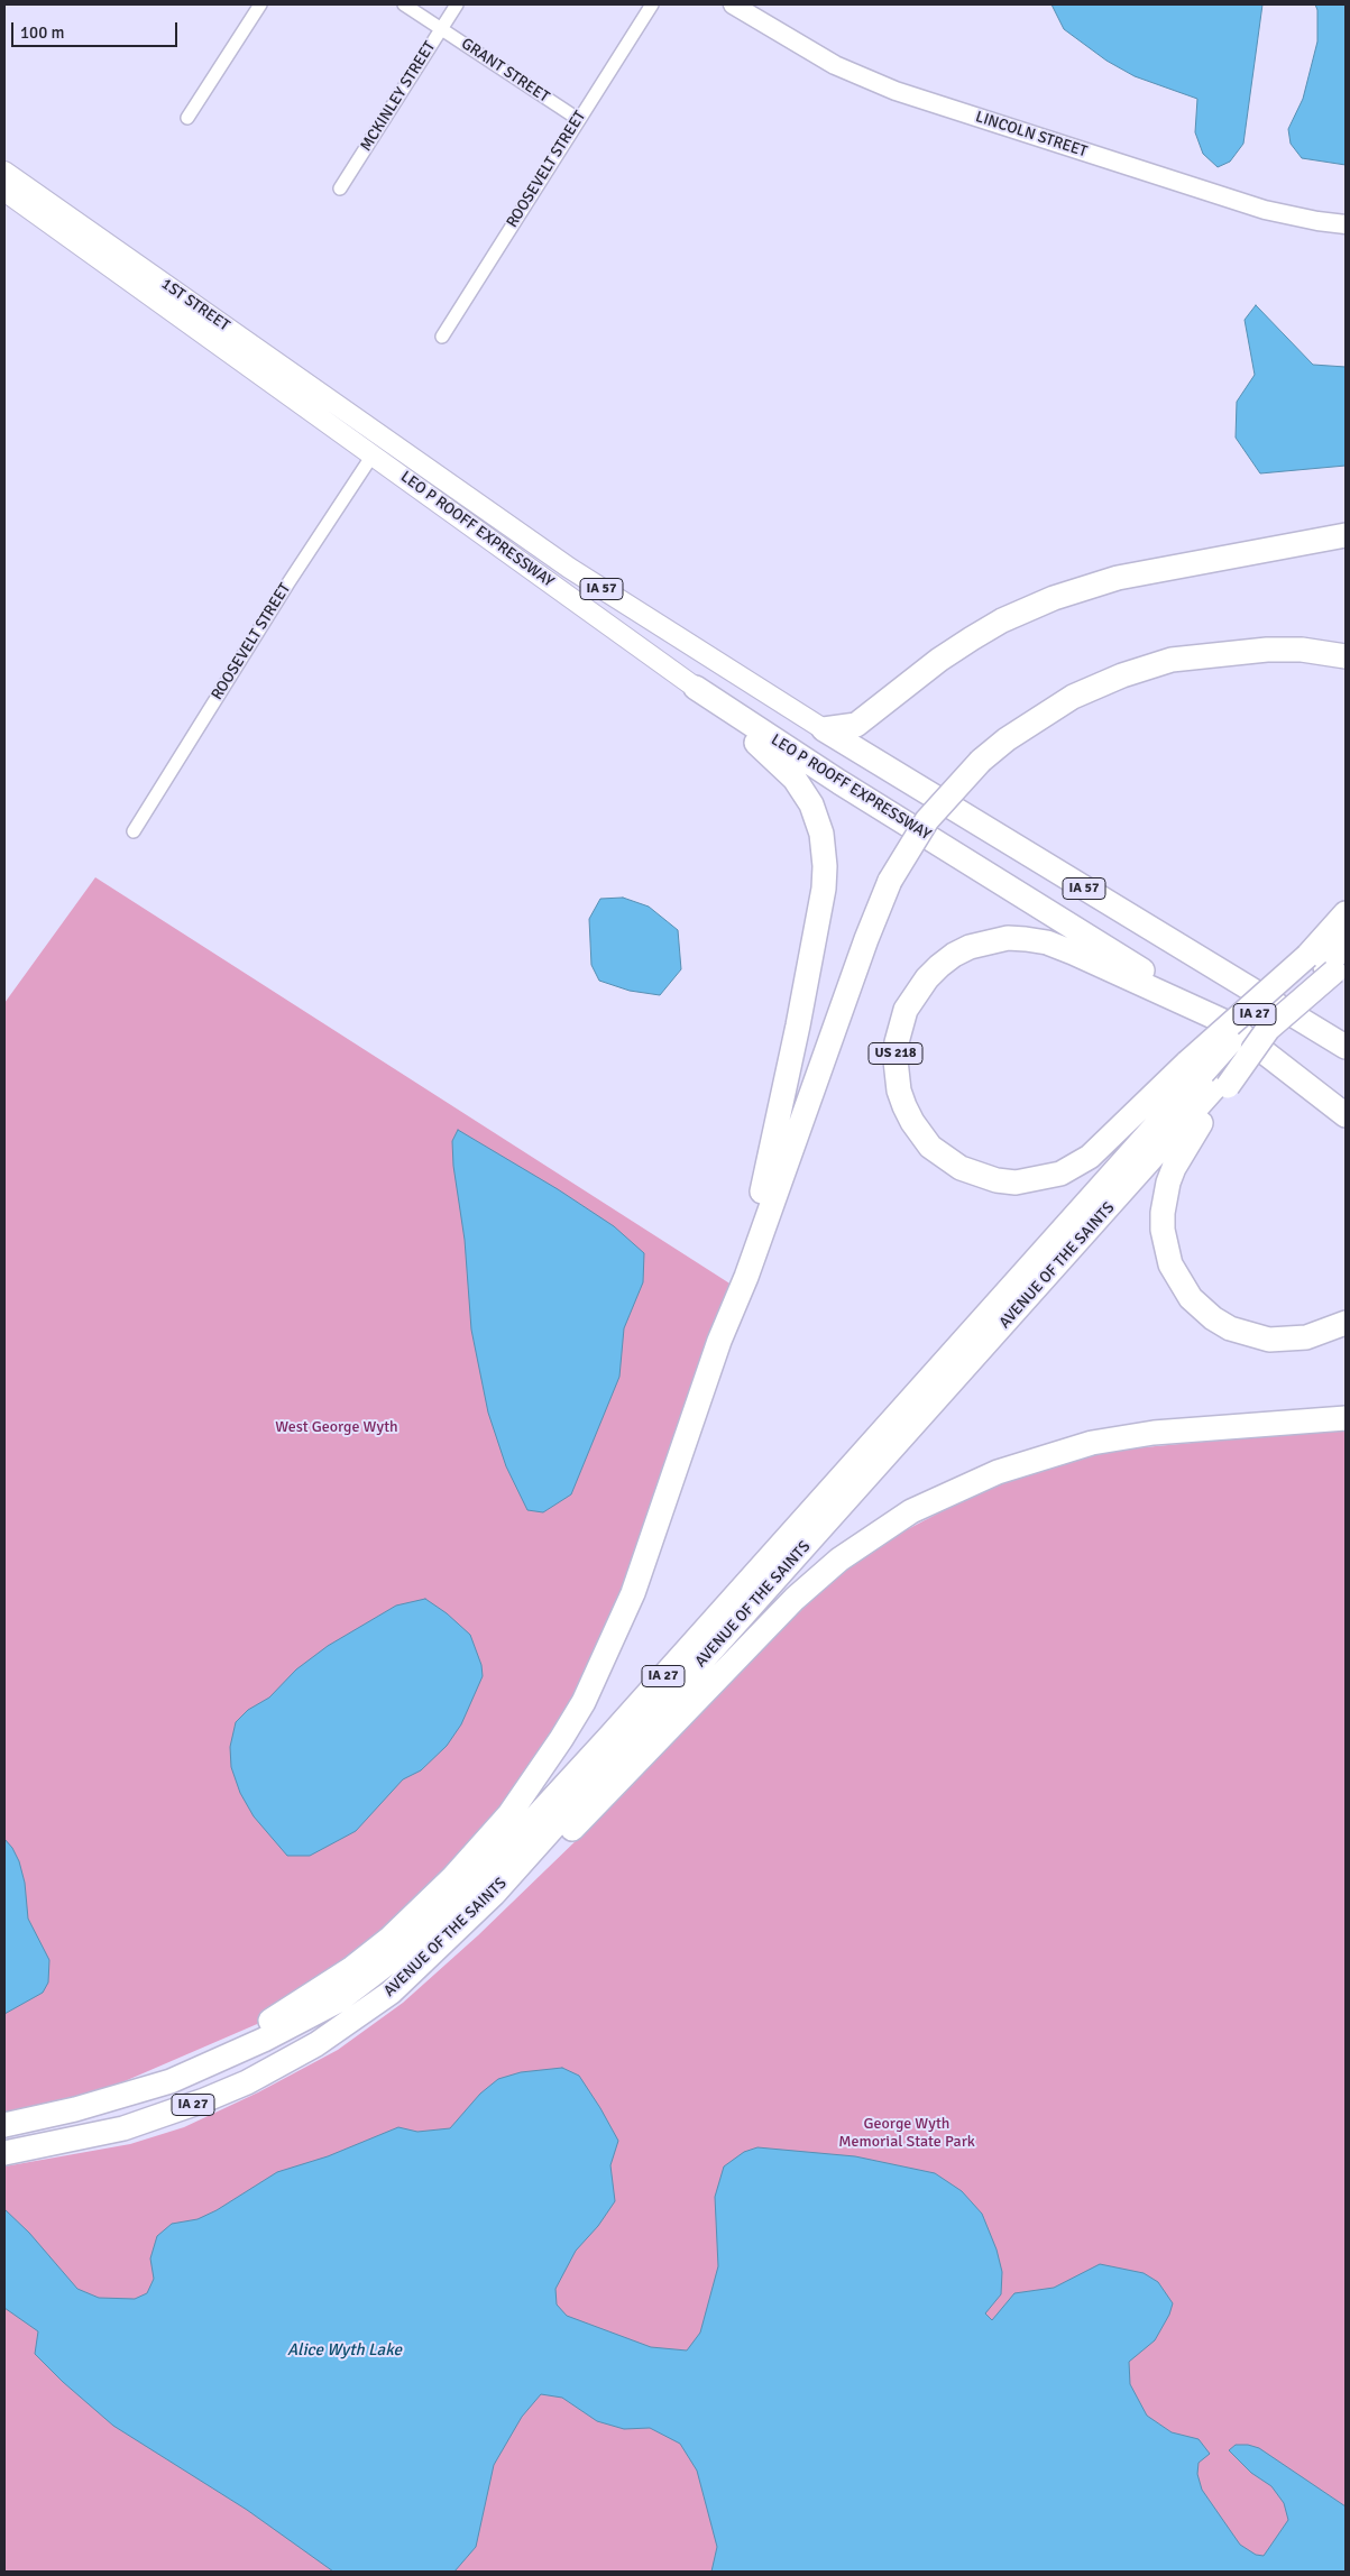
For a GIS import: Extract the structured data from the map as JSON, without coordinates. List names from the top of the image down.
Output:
{
  "streets": {
    "highway": [
      "LEO P ROOFF EXPRESSWAY",
      "IA 57",
      "IA 27",
      "US 218",
      "AVENUE OF THE SAINTS"
    ],
    "main road": ["LINCOLN STREET", "1ST STREET"],
    "street": ["GRANT STREET", "MCKINLEY STREET", "ROOSEVELT STREET"]
  },
  "crossings": [
    ["GRANT STREET", "MCKINLEY STREET"],
    ["GRANT STREET", "ROOSEVELT STREET"],
    ["ROOSEVELT STREET", "1ST STREET"],
    ["ROOSEVELT STREET", "LEO P ROOFF EXPRESSWAY"],
    ["1ST STREET", "LEO P ROOFF EXPRESSWAY"],
    ["LEO P ROOFF EXPRESSWAY", "US 218"],
    ["US 218", "AVENUE OF THE SAINTS"]
  ],
  "water": ["Alice Wyth Lake"],
  "parks": ["West George Wyth", "George Wyth Memorial State Park"],
  "scale_bar": "100 m"
}
